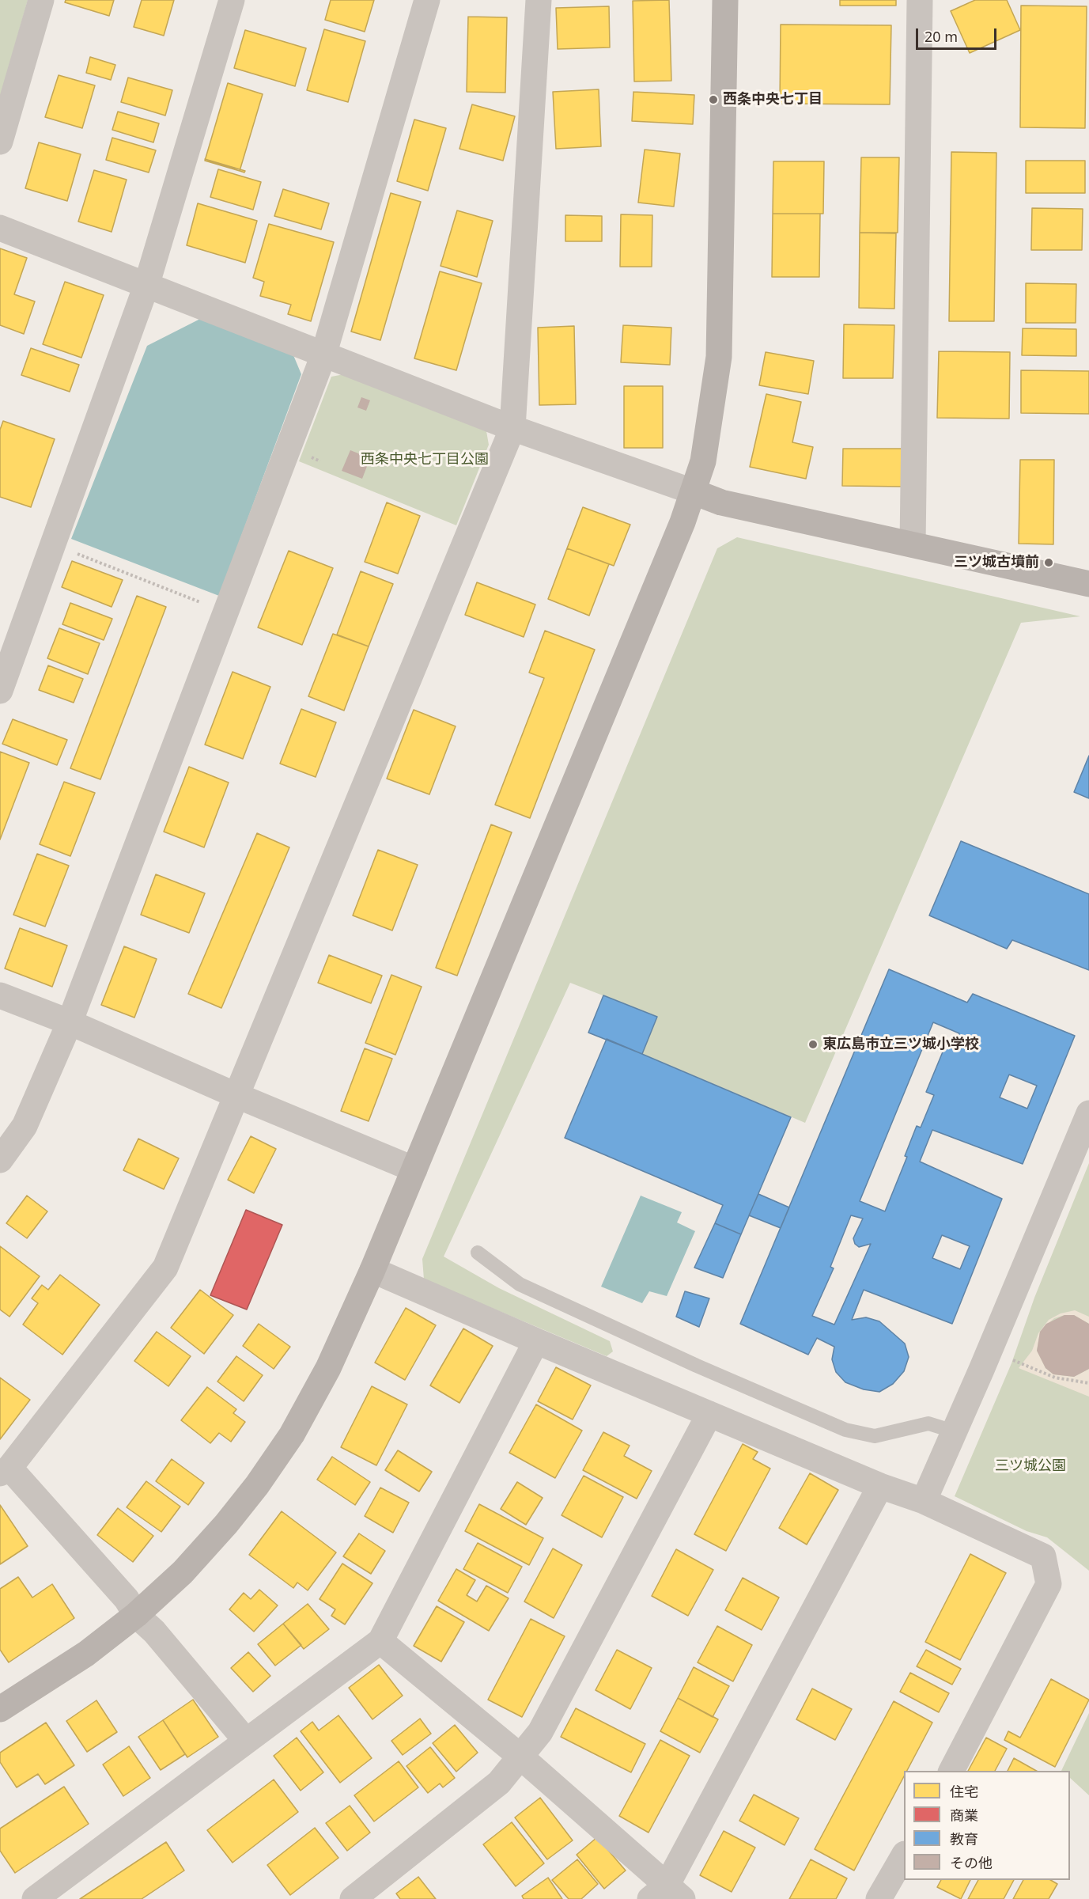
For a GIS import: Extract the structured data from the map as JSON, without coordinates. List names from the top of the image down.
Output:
{
  "parks": ["西条中央七丁目公園", "三ツ城公園"],
  "places": ["西条中央七丁目", "三ツ城古墳前", "東広島市立三ツ城小学校"],
  "legend": [
    "住宅",
    "商業",
    "教育",
    "その他"
  ],
  "scale_bar": "20 m"
}
